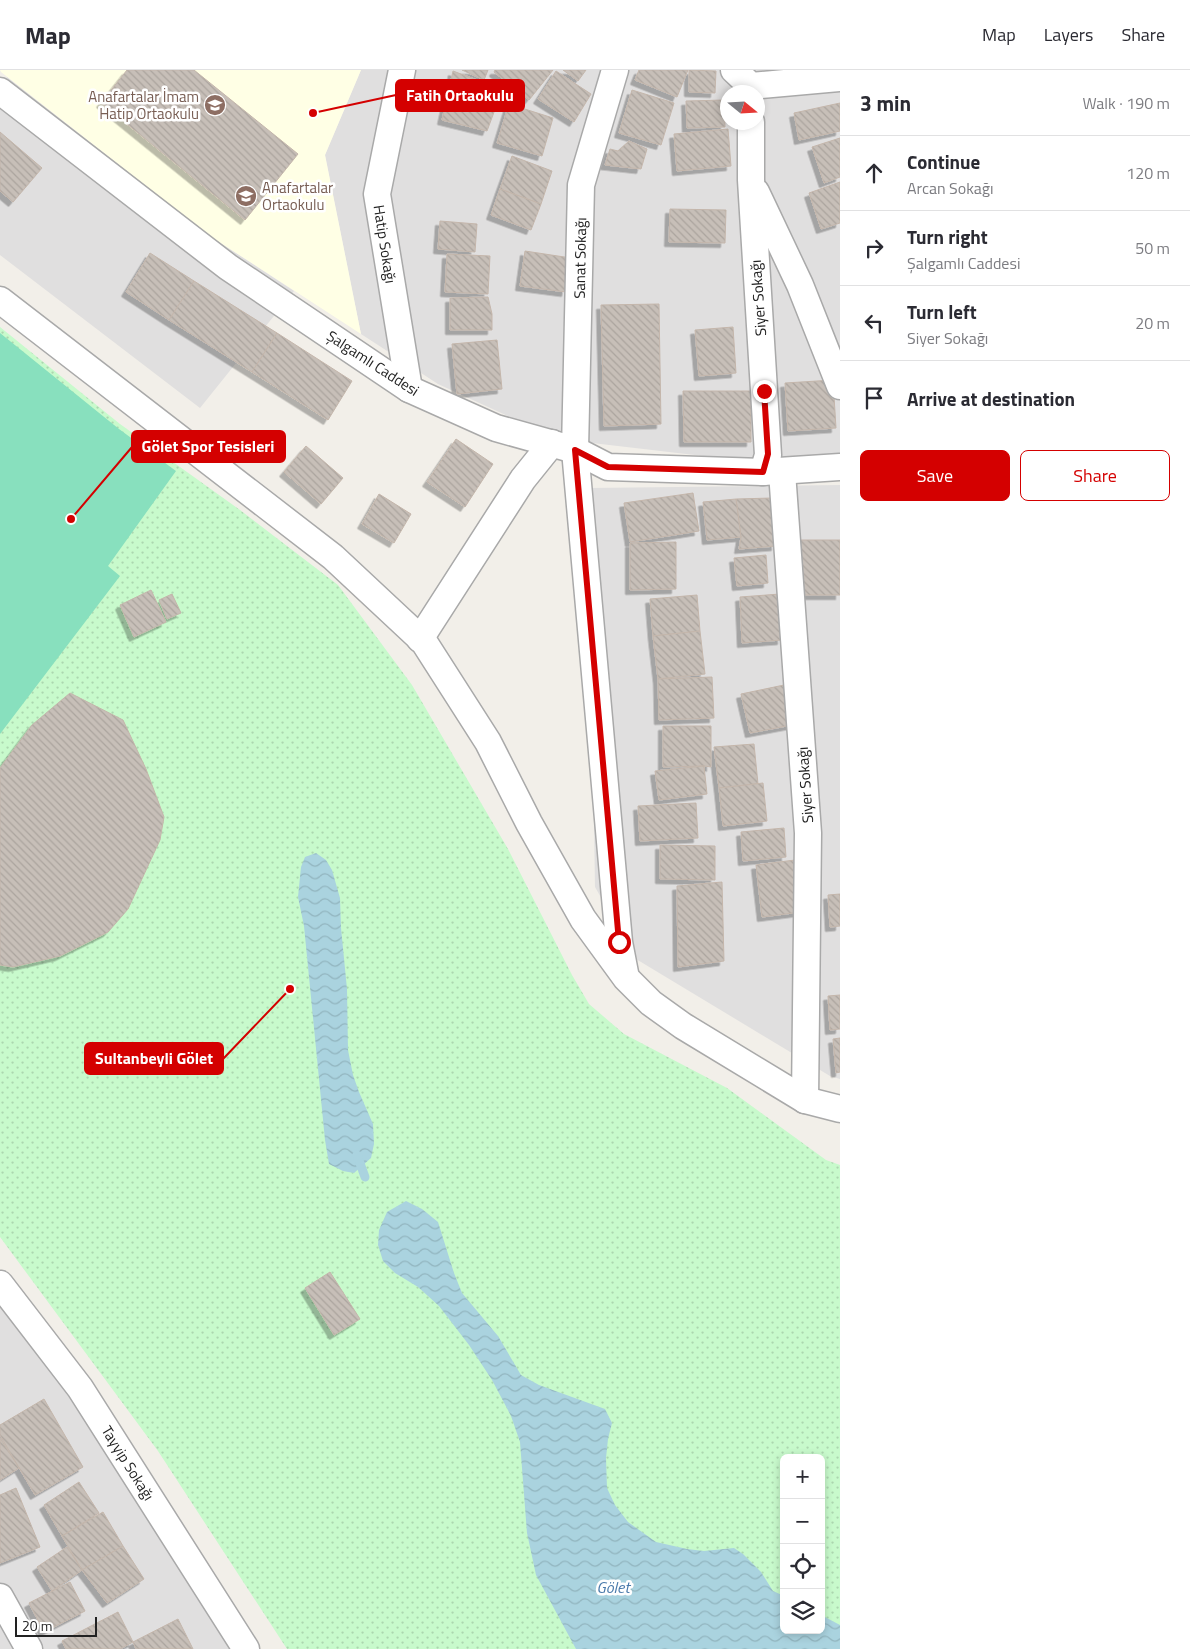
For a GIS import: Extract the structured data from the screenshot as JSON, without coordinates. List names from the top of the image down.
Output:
{
  "streets": {
    "street": [
      "Hatip Sokağı",
      "Sanat Sokağı",
      "Siyer Sokağı",
      "Şalgamlı Caddesi",
      "Tayyip Sokağı"
    ]
  },
  "crossings": [
    ["Hatip Sokağı", "Şalgamlı Caddesi"],
    ["Sanat Sokağı", "Şalgamlı Caddesi"],
    ["Siyer Sokağı", "Şalgamlı Caddesi"]
  ],
  "water": ["Gölet"],
  "places": {
    "school or university": ["Anafartalar İmam Hatip Ortaokulu", "Anafartalar Ortaokulu"],
    "other": ["Fatih Ortaokulu", "Gölet Spor Tesisleri", "Sultanbeyli Gölet"]
  },
  "scale_bar": "20 m",
  "north": "right",
  "page": {
    "header": "Map",
    "nav": ["Map", "Layers", "Share"],
    "heading": ["3 min", "Walk · 190 m"],
    "list": [
      ["Continue", "Arcan Sokağı", "120 m"],
      ["Turn right", "Şalgamlı Caddesi", "50 m"],
      ["Turn left", "Siyer Sokağı", "20 m"],
      "Arrive at destination"
    ],
    "buttons": ["Save", "Share"],
    "map_buttons": ["+", "−"],
    "scale": "20 m"
  }
}
